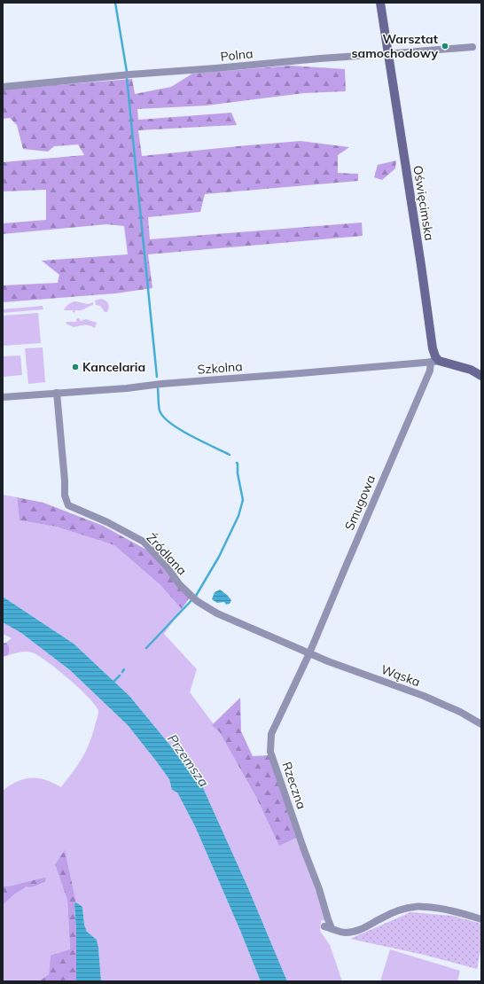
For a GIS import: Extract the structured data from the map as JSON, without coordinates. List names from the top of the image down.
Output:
{
  "streets": {
    "street": [
      "Polna",
      "Oświęcimska",
      "Szkolna",
      "Smugowa",
      "Źródlana",
      "Wąska",
      "Rzeczna"
    ]
  },
  "crossings": [
    ["Polna", "Oświęcimska"],
    ["Oświęcimska", "Szkolna"],
    ["Oświęcimska", "Smugowa"],
    ["Szkolna", "Smugowa"],
    ["Szkolna", "Źródlana"],
    ["Smugowa", "Źródlana"],
    ["Smugowa", "Wąska"],
    ["Smugowa", "Rzeczna"],
    ["Źródlana", "Wąska"],
    ["Źródlana", "Rzeczna"],
    ["Wąska", "Rzeczna"]
  ],
  "water": ["Przemsza"],
  "places": ["Warsztat samochodowy", "Kancelaria"]
}
